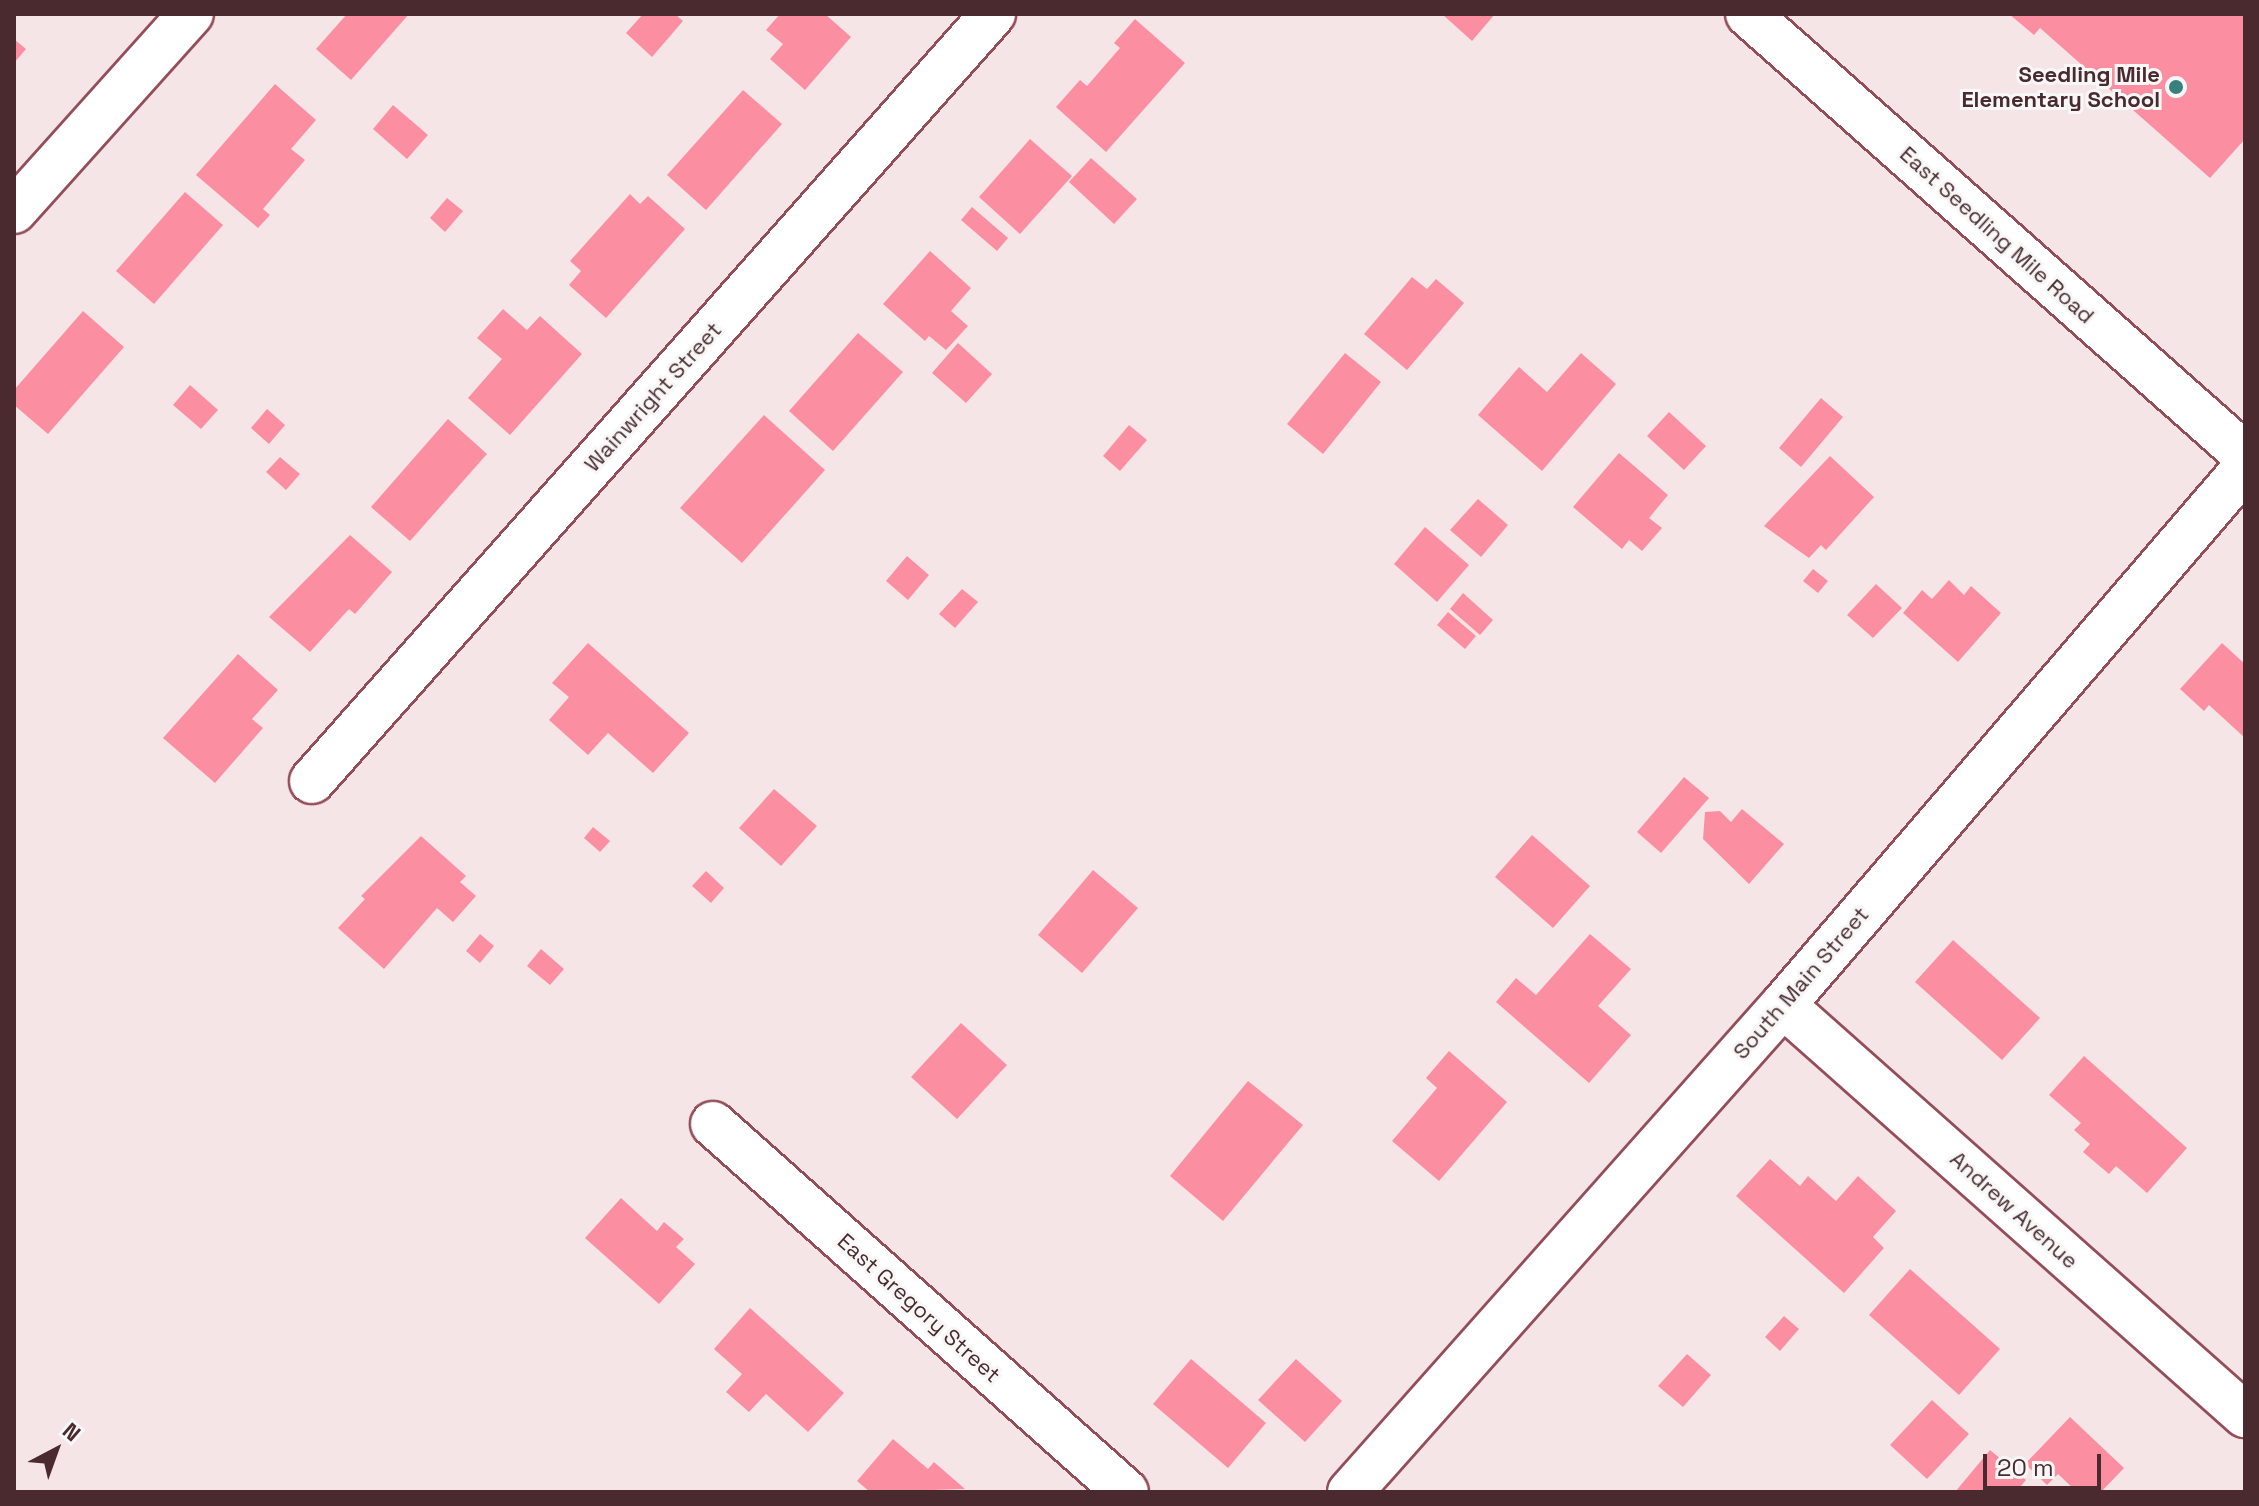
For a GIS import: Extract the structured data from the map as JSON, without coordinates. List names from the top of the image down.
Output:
{
  "streets": {
    "street": [
      "East Seedling Mile Road",
      "Wainwright Street",
      "South Main Street",
      "Andrew Avenue",
      "East Gregory Street"
    ]
  },
  "crossings": [
    ["South Main Street", "Andrew Avenue"]
  ],
  "places": ["Seedling Mile Elementary School"],
  "scale_bar": "20 m",
  "north": "top right"
}
